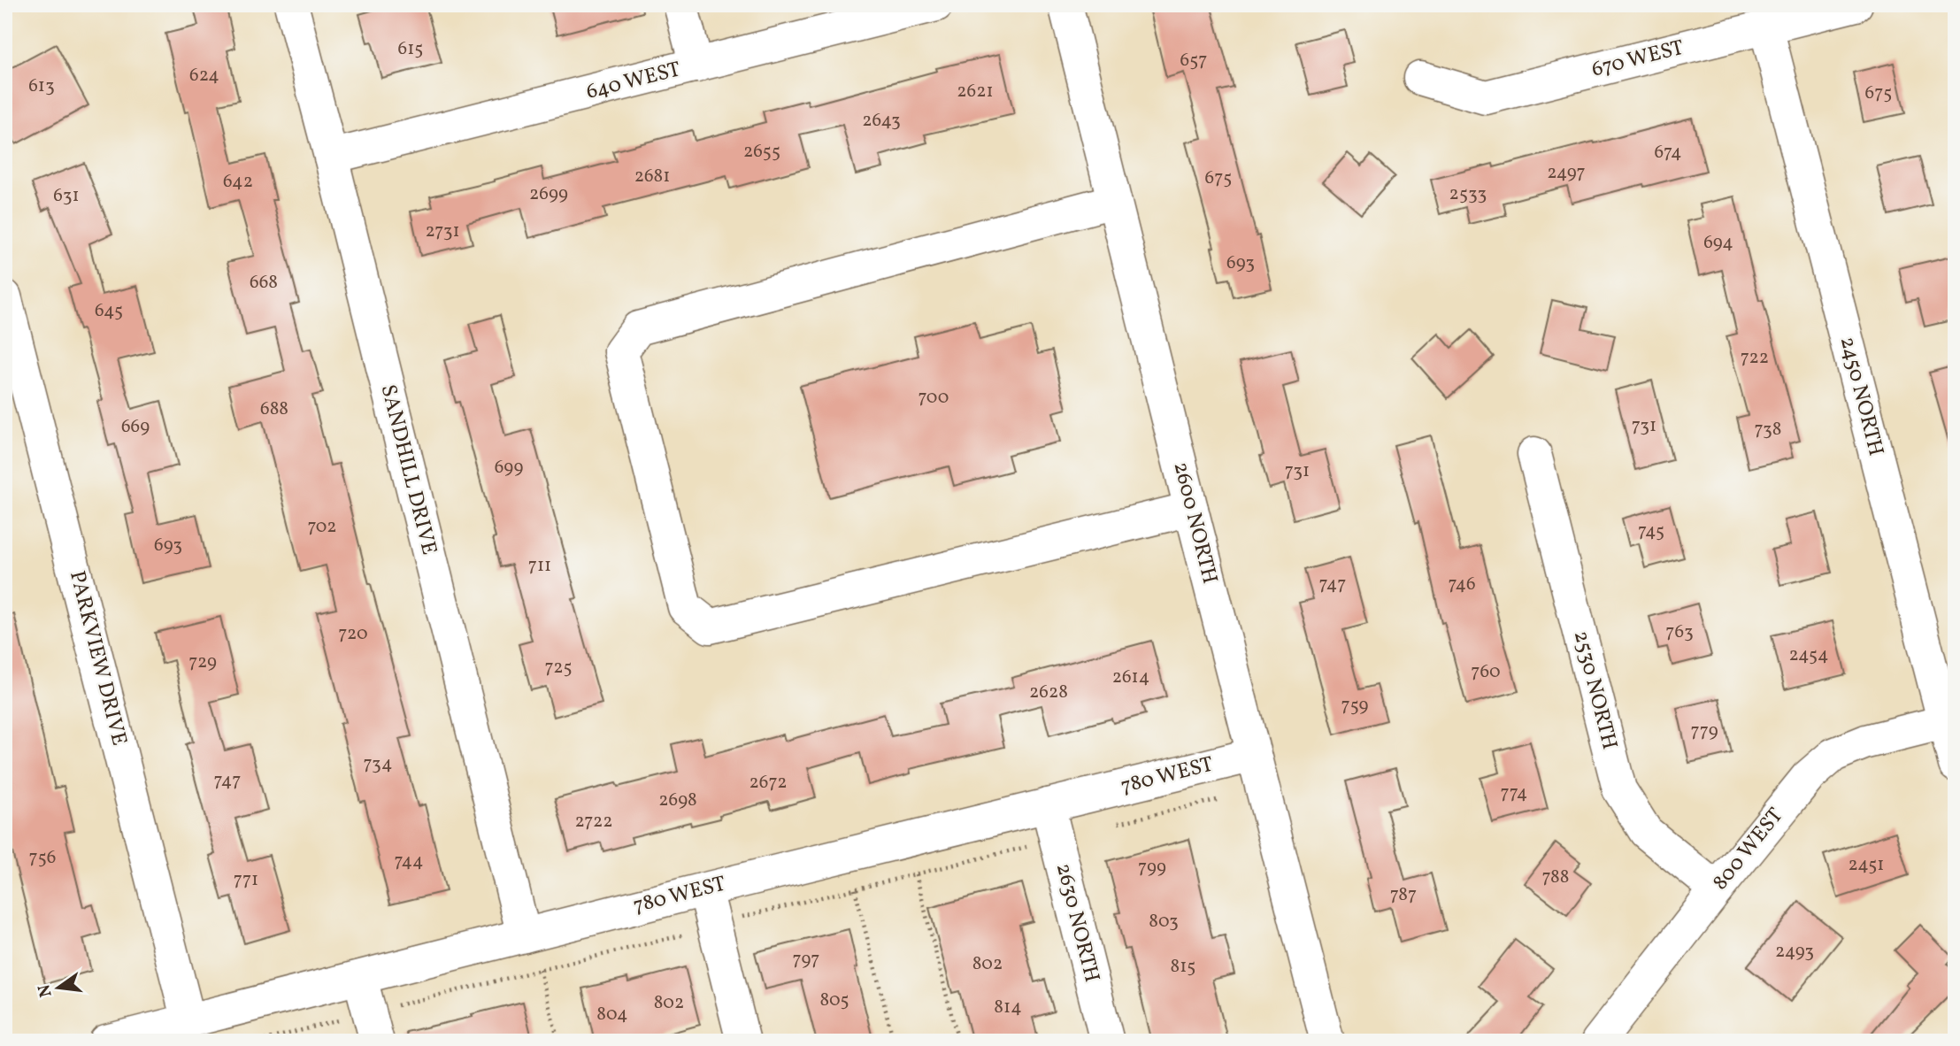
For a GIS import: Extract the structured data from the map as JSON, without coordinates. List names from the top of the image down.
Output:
{
  "streets": {
    "street": [
      "670 WEST",
      "640 WEST",
      "2450 NORTH",
      "SANDHILL DRIVE",
      "2600 NORTH",
      "PARKVIEW DRIVE",
      "2530 NORTH",
      "780 WEST",
      "800 WEST",
      "2630 NORTH"
    ]
  },
  "crossings": [
    ["670 WEST", "2450 NORTH"],
    ["640 WEST", "SANDHILL DRIVE"],
    ["2450 NORTH", "800 WEST"],
    ["SANDHILL DRIVE", "780 WEST"],
    ["2600 NORTH", "780 WEST"],
    ["PARKVIEW DRIVE", "780 WEST"],
    ["2530 NORTH", "800 WEST"],
    ["780 WEST", "2630 NORTH"]
  ],
  "house_numbers": [
    "615",
    "657",
    "624",
    "613",
    "2621",
    "675",
    "2643",
    "2655",
    "674",
    "2497",
    "2681",
    "675",
    "642",
    "2699",
    "2533",
    "631",
    "2731",
    "694",
    "693",
    "668",
    "645",
    "722",
    "700",
    "688",
    "731",
    "669",
    "738",
    "699",
    "731",
    "702",
    "745",
    "693",
    "711",
    "747",
    "746",
    "763",
    "720",
    "2454",
    "729",
    "725",
    "760",
    "2614",
    "2628",
    "759",
    "779",
    "734",
    "747",
    "2672",
    "774",
    "2698",
    "2722",
    "756",
    "744",
    "2451",
    "799",
    "788",
    "771",
    "787",
    "803",
    "2493",
    "797",
    "802",
    "815",
    "805",
    "802",
    "814",
    "804"
  ],
  "north": "left"
}
